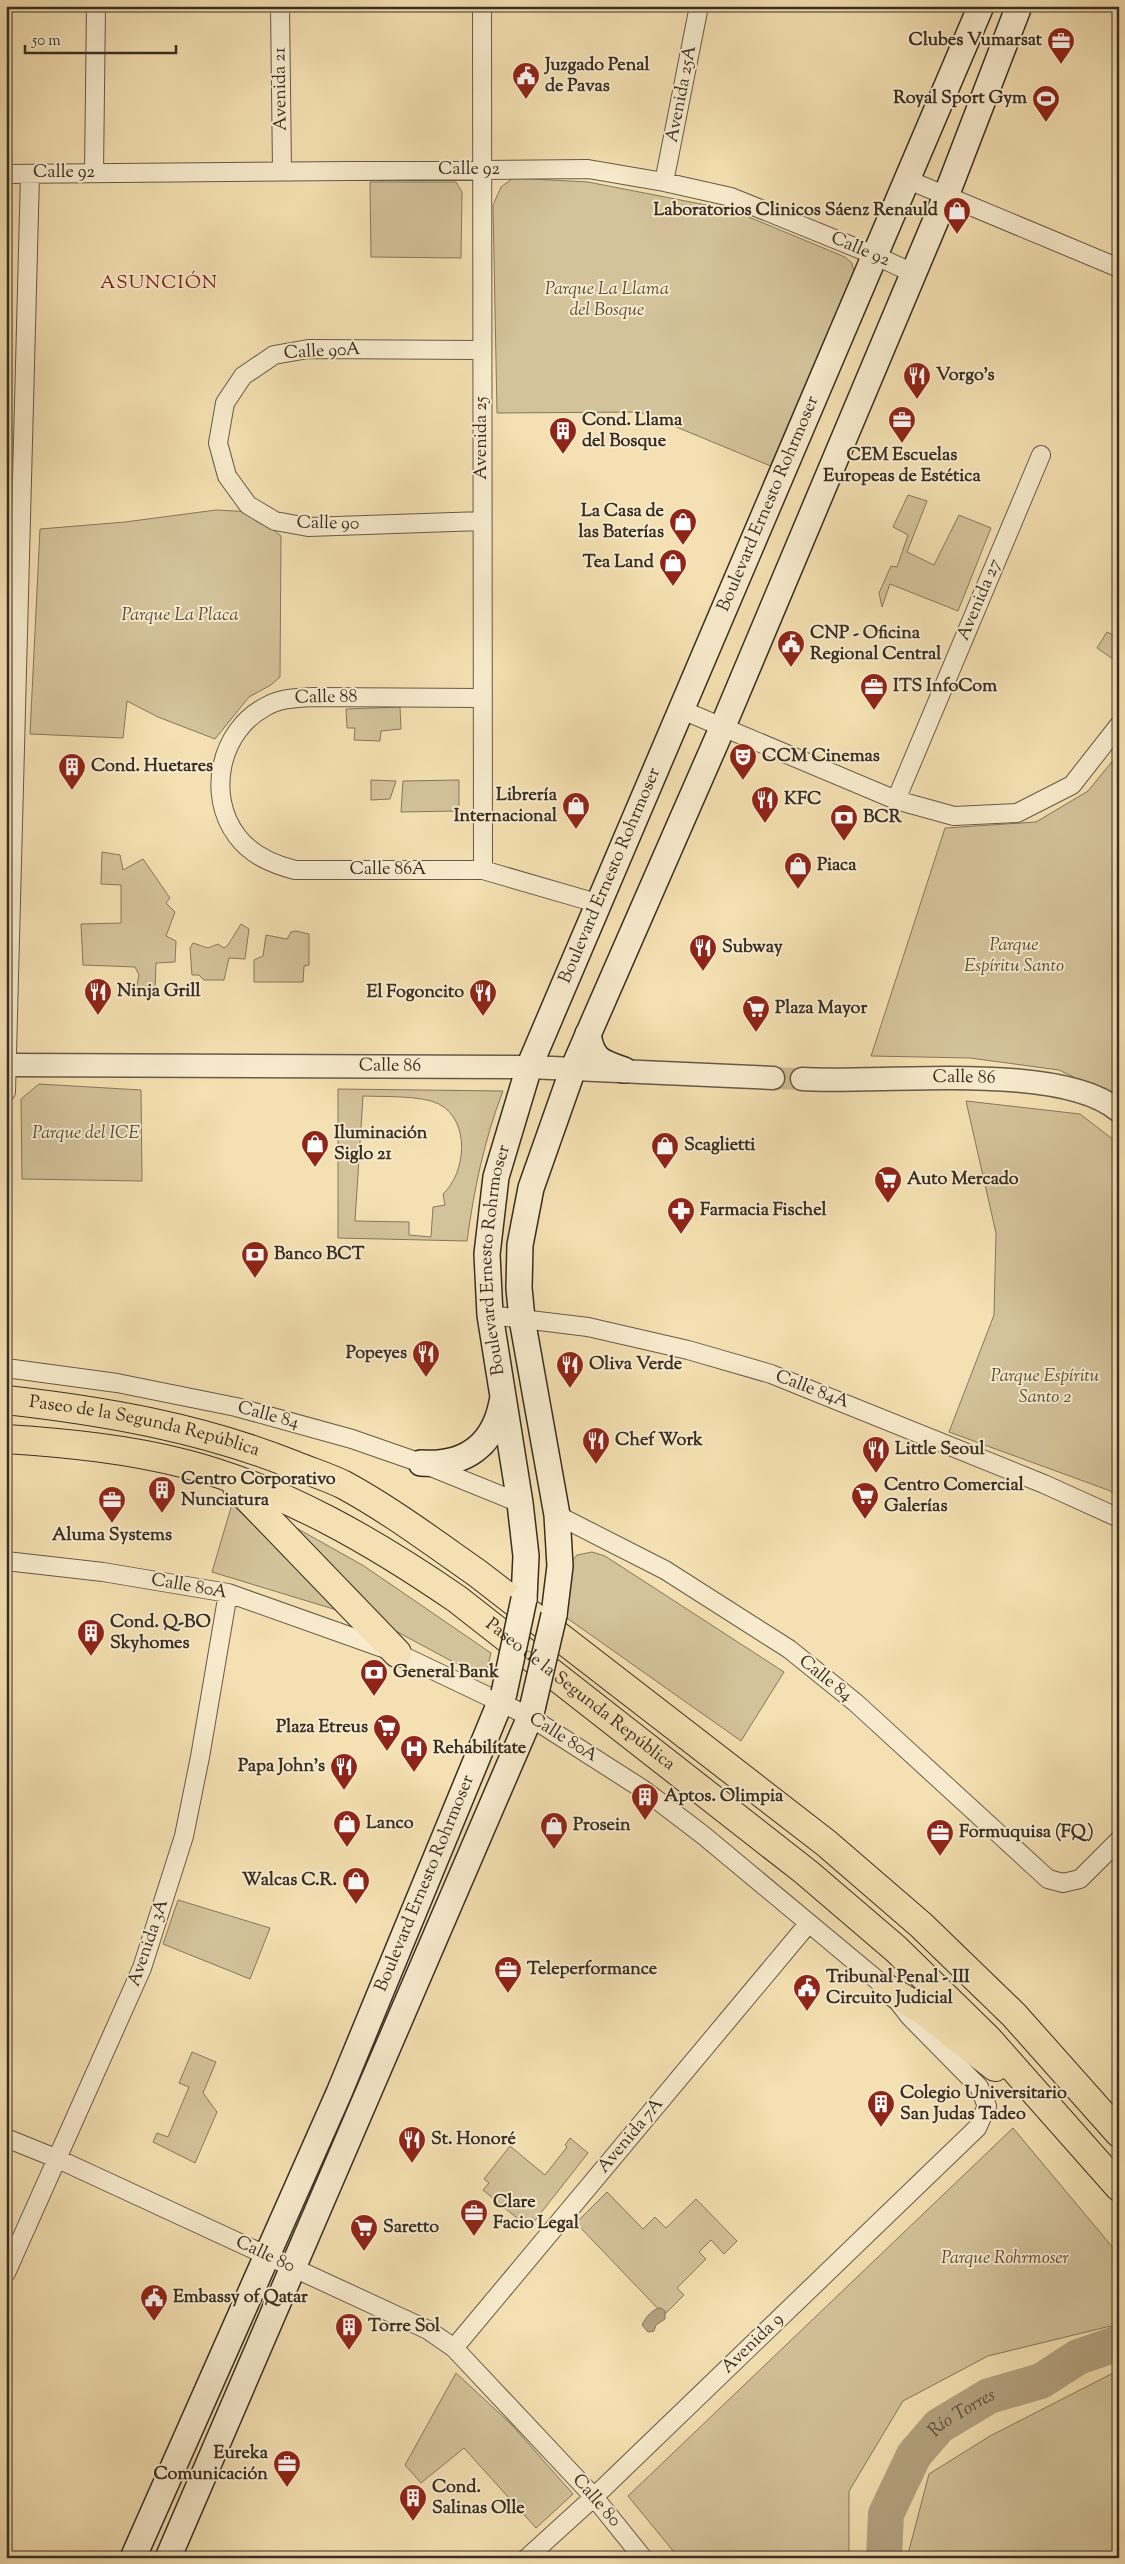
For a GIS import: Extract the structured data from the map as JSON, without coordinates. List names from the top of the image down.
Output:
{
  "streets": {
    "highway": ["Paseo de la Segunda República"],
    "main road": ["Boulevard Ernesto Rohrmoser"],
    "street": [
      "Avenida 21",
      "Avenida 25A",
      "Calle 92",
      "Calle 90A",
      "Avenida 25",
      "Calle 90",
      "Avenida 27",
      "Calle 88",
      "Calle 86A",
      "Calle 86",
      "Calle 84A",
      "Calle 84",
      "Calle 80A",
      "Avenida 3A",
      "Avenida 7A",
      "Calle 80",
      "Avenida 9"
    ]
  },
  "crossings": [
    ["Avenida 21", "Calle 92"],
    ["Avenida 25A", "Calle 92"],
    ["Calle 92", "Avenida 25"],
    ["Calle 92", "Boulevard Ernesto Rohrmoser"],
    ["Calle 90A", "Avenida 25"],
    ["Calle 90A", "Calle 90"],
    ["Avenida 25", "Calle 90"],
    ["Avenida 25", "Calle 88"],
    ["Avenida 25", "Calle 86A"],
    ["Boulevard Ernesto Rohrmoser", "Calle 86A"],
    ["Boulevard Ernesto Rohrmoser", "Calle 86"],
    ["Boulevard Ernesto Rohrmoser", "Calle 84A"],
    ["Boulevard Ernesto Rohrmoser", "Calle 84"],
    ["Boulevard Ernesto Rohrmoser", "Calle 80A"],
    ["Boulevard Ernesto Rohrmoser", "Calle 80"],
    ["Calle 88", "Calle 86A"],
    ["Calle 80A", "Avenida 3A"],
    ["Calle 80A", "Avenida 7A"],
    ["Calle 80A", "Avenida 9"],
    ["Avenida 3A", "Calle 80"],
    ["Avenida 7A", "Calle 80"],
    ["Calle 80", "Avenida 9"]
  ],
  "districts": ["ASUNCIÓN"],
  "water": ["Río Torres"],
  "parks": [
    "Parque La Llama del Bosque",
    "Parque La Placa",
    "Parque Espíritu Santo",
    "Parque del ICE",
    "Parque Espíritu Santo 2",
    "Parque Rohrmoser"
  ],
  "places": {
    "office": [
      "Clubes Vumarsat",
      "CEM Escuelas Europeas de Estética",
      "ITS InfoCom",
      "Aluma Systems",
      "Formuquisa (FQ)",
      "Teleperformance",
      "Clare Facio Legal",
      "Eureka Comunicación"
    ],
    "public building": [
      "Juzgado Penal de Pavas",
      "CNP - Oficina Regional Central",
      "Tribunal Penal - III Circuito Judicial",
      "Embassy of Qatar"
    ],
    "sports": ["Royal Sport Gym"],
    "shop": [
      "Laboratorios Clinicos Sáenz Renauld",
      "La Casa de las Baterías",
      "Tea Land",
      "Librería Internacional",
      "Piaca",
      "Iluminación Siglo 21",
      "Scaglietti",
      "Lanco",
      "Prosein",
      "Walcas C.R."
    ],
    "restaurant": [
      "Vorgo's",
      "KFC",
      "Subway",
      "Ninja Grill",
      "El Fogoncito",
      "Popeyes",
      "Oliva Verde",
      "Chef Work",
      "Little Seoul",
      "Papa John's",
      "St. Honoré"
    ],
    "building": [
      "Cond. Llama del Bosque",
      "Cond. Huetares",
      "Centro Corporativo Nunciatura",
      "Cond. Q-BO Skyhomes",
      "Aptos. Olimpia",
      "Colegio Universitario San Judas Tadeo",
      "Torre Sol",
      "Cond. Salinas Olle"
    ],
    "theatre": ["CCM Cinemas"],
    "bank": ["BCR", "Banco BCT", "General Bank"],
    "supermarket": [
      "Plaza Mayor",
      "Auto Mercado",
      "Centro Comercial Galerías",
      "Plaza Etreus",
      "Saretto"
    ],
    "pharmacy": ["Farmacia Fischel"],
    "hospital": ["Rehabilítate"]
  },
  "scale_bar": "50 m"
}
